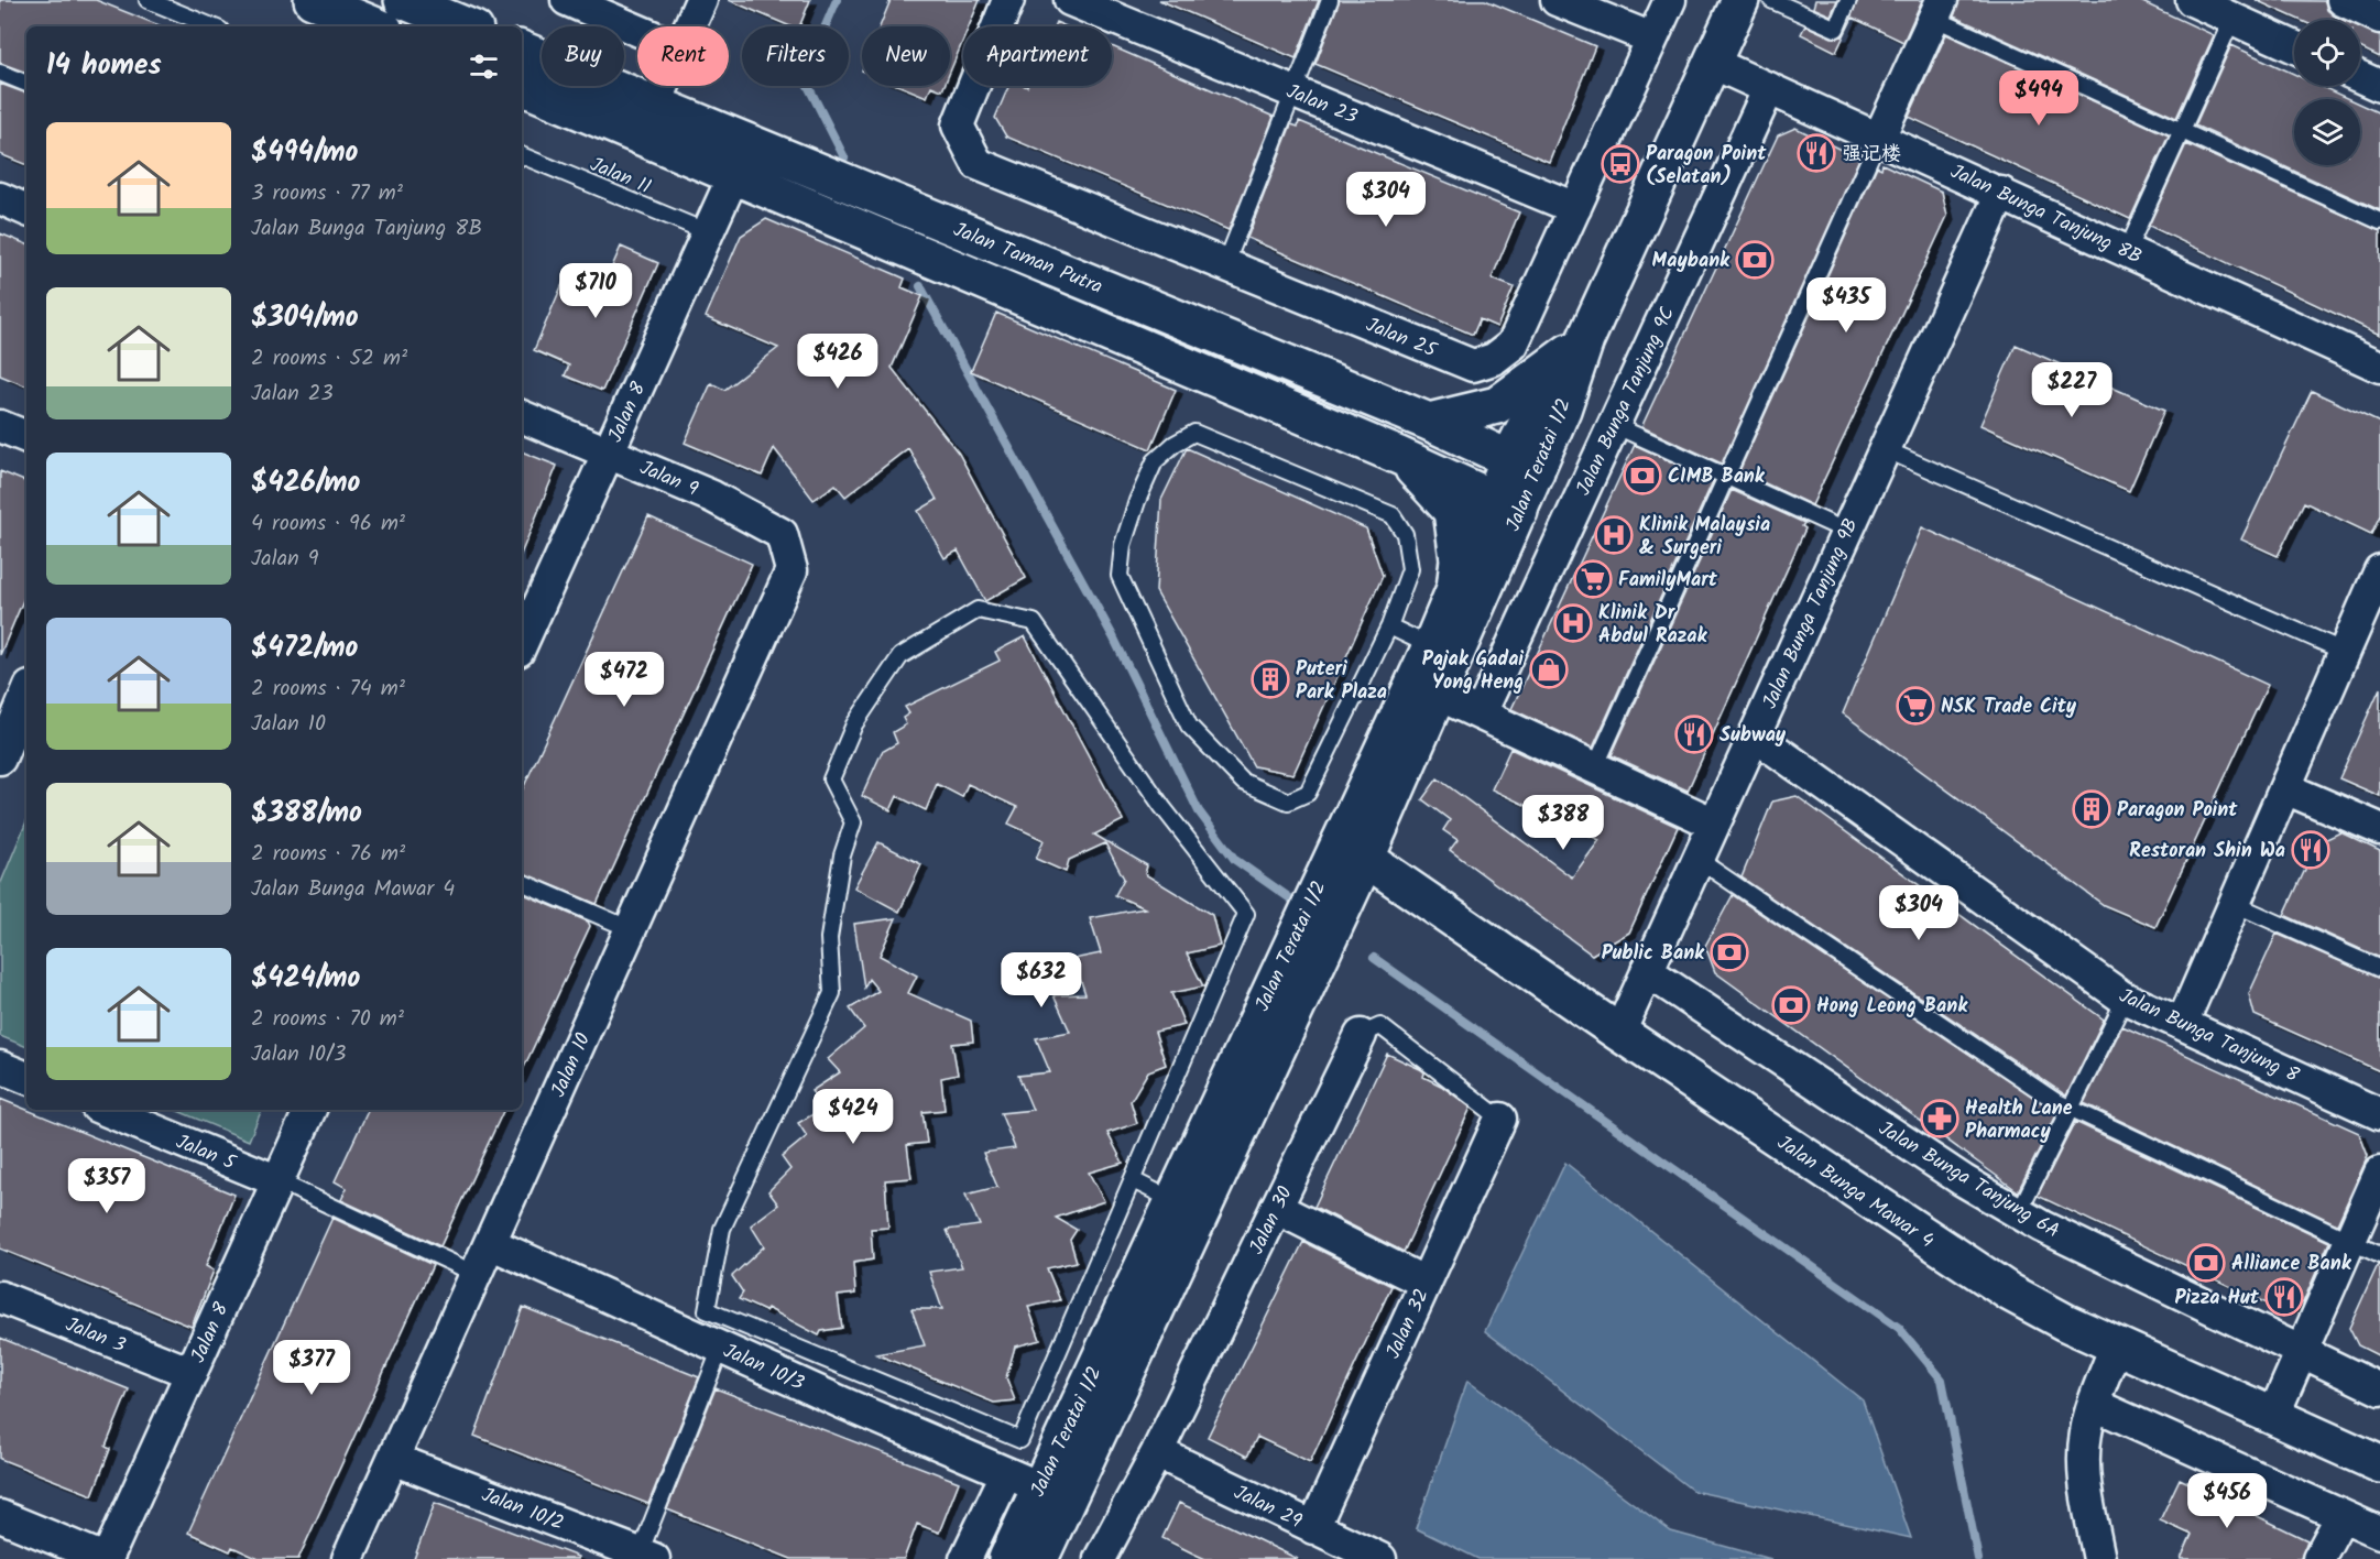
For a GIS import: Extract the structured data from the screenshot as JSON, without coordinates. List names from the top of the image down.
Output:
{
  "streets": {
    "street": [
      "Jalan 23",
      "Jalan Bunga Tanjung 8B",
      "Jalan Taman Putra",
      "Jalan 25",
      "Jalan Bunga Tanjung 9C",
      "Jalan 8",
      "Jalan Teratai 1/2",
      "Jalan 9",
      "Jalan Bunga Tanjung 9B",
      "Jalan Bunga Tanjung 8",
      "Jalan 10",
      "Jalan 5",
      "Jalan Bunga Tanjung 6A",
      "Jalan Bunga Mawar 4",
      "Jalan 30",
      "Jalan 32",
      "Jalan 3",
      "Jalan 10/3",
      "Jalan 29",
      "Jalan 10/2"
    ],
    "lane": ["Jalan 11"]
  },
  "crossings": [
    ["Jalan 23", "Jalan 25"],
    ["Jalan 11", "Jalan 8"],
    ["Jalan Bunga Tanjung 8B", "Jalan Bunga Tanjung 9C"],
    ["Jalan Bunga Tanjung 8B", "Jalan Teratai 1/2"],
    ["Jalan Bunga Tanjung 8B", "Jalan Bunga Tanjung 9B"],
    ["Jalan Taman Putra", "Jalan 8"],
    ["Jalan Taman Putra", "Jalan Teratai 1/2"],
    ["Jalan 8", "Jalan 9"],
    ["Jalan 8", "Jalan 5"],
    ["Jalan 8", "Jalan 3"],
    ["Jalan Teratai 1/2", "Jalan Bunga Mawar 4"],
    ["Jalan Teratai 1/2", "Jalan 10/3"],
    ["Jalan 9", "Jalan 10"],
    ["Jalan Bunga Tanjung 9B", "Jalan Bunga Tanjung 8"],
    ["Jalan Bunga Tanjung 9B", "Jalan Bunga Tanjung 6A"],
    ["Jalan Bunga Tanjung 9B", "Jalan Bunga Mawar 4"],
    ["Jalan 10", "Jalan 10/3"],
    ["Jalan 10", "Jalan 10/2"],
    ["Jalan 30", "Jalan 32"],
    ["Jalan 30", "Jalan 29"],
    ["Jalan 32", "Jalan 29"]
  ],
  "places": {
    "restaurant": [
      "强记楼",
      "Subway",
      "Restoran Shin Wa",
      "Pizza Hut"
    ],
    "bus stop": ["Paragon Point (Selatan)"],
    "bank": [
      "Maybank",
      "CIMB Bank",
      "Public Bank",
      "Hong Leong Bank",
      "Alliance Bank"
    ],
    "hospital": ["Klinik Malaysia & Surgeri", "Klinik Dr Abdul Razak"],
    "supermarket": ["FamilyMart", "NSK Trade City"],
    "shop": ["Pajak Gadai Yong Heng"],
    "building": ["Puteri Park Plaza", "Paragon Point"],
    "pharmacy": ["Health Lane Pharmacy"]
  },
  "page": {
    "chip": [
      "Buy",
      "Rent",
      "Filters",
      "New",
      "Apartment"
    ],
    "heading": "14 homes",
    "price": [
      "$494",
      "$304",
      "$710",
      "$435",
      "$426",
      "$227",
      "$472",
      "$388",
      "$304",
      "$632",
      "$424",
      "$357",
      "$377",
      "$456"
    ],
    "list": [
      {
        "name": "$494/mo",
        "note": "3 rooms · 77 m² · Jalan Bunga Tanjung 8B"
      },
      {
        "name": "$304/mo",
        "note": "2 rooms · 52 m² · Jalan 23"
      },
      {
        "name": "$426/mo",
        "note": "4 rooms · 96 m² · Jalan 9"
      },
      {
        "name": "$472/mo",
        "note": "2 rooms · 74 m² · Jalan 10"
      },
      {
        "name": "$388/mo",
        "note": "2 rooms · 76 m² · Jalan Bunga Mawar 4"
      },
      {
        "name": "$424/mo",
        "note": "2 rooms · 70 m² · Jalan 10/3"
      }
    ]
  }
}
